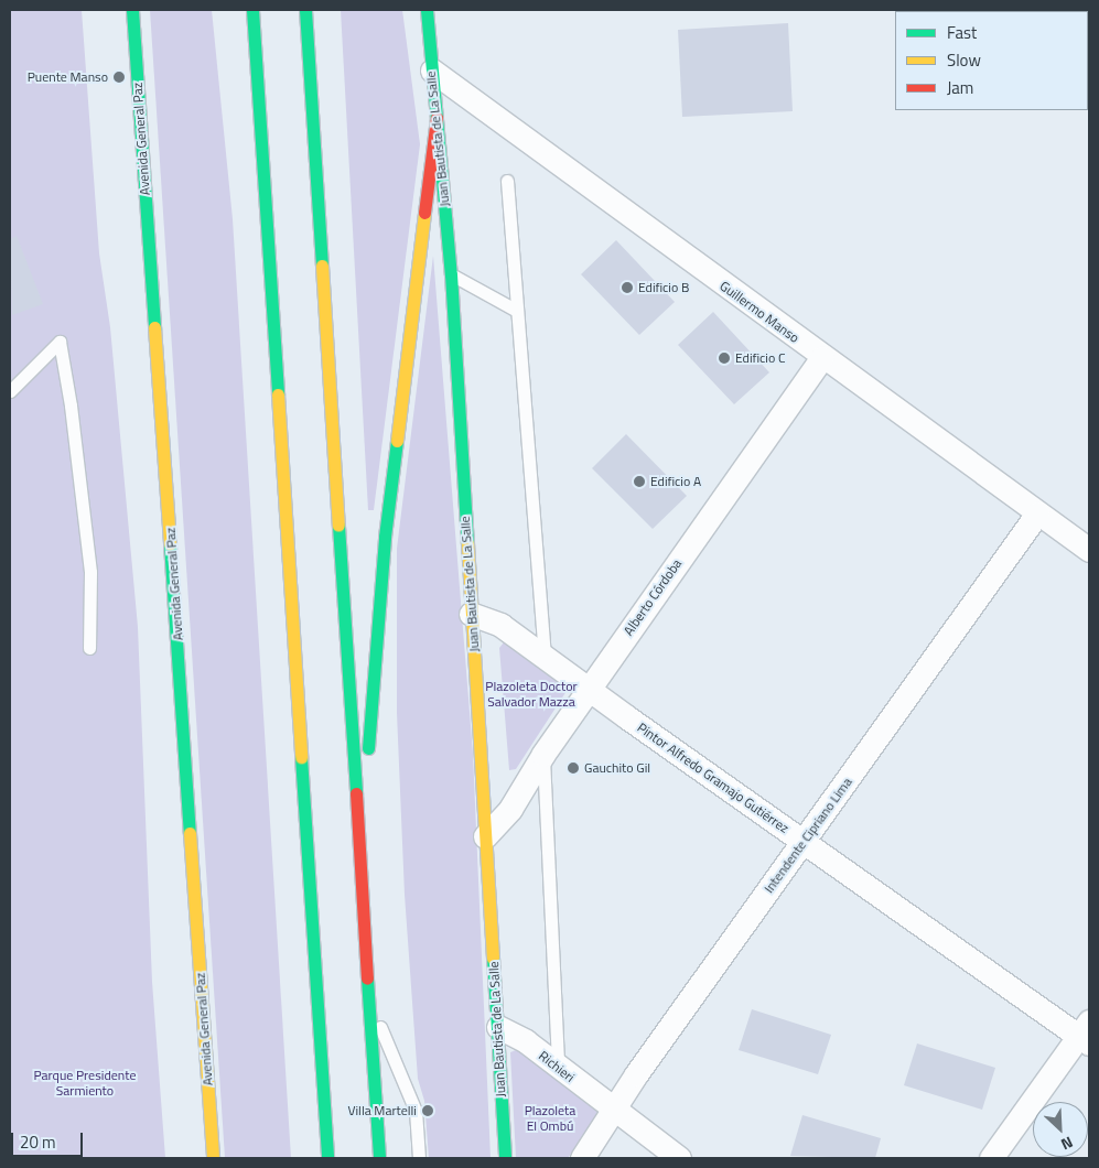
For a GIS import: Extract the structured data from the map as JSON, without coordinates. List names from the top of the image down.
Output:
{
  "streets": {
    "main road": ["Avenida General Paz", "Juan Bautista de La Salle"],
    "street": [
      "Guillermo Manso",
      "Alberto Córdoba",
      "Pintor Alfredo Gramajo Gutiérrez",
      "Intendente Cipriano Lima",
      "Richieri"
    ]
  },
  "crossings": [
    ["Juan Bautista de La Salle", "Guillermo Manso"],
    ["Juan Bautista de La Salle", "Alberto Córdoba"],
    ["Juan Bautista de La Salle", "Pintor Alfredo Gramajo Gutiérrez"],
    ["Juan Bautista de La Salle", "Richieri"],
    ["Guillermo Manso", "Alberto Córdoba"],
    ["Guillermo Manso", "Intendente Cipriano Lima"],
    ["Alberto Córdoba", "Pintor Alfredo Gramajo Gutiérrez"],
    ["Pintor Alfredo Gramajo Gutiérrez", "Intendente Cipriano Lima"],
    ["Intendente Cipriano Lima", "Richieri"]
  ],
  "parks": ["Plazoleta Doctor Salvador Mazza", "Parque Presidente Sarmiento", "Plazoleta El Ombú"],
  "places": [
    "Puente Manso",
    "Edificio B",
    "Edificio C",
    "Edificio A",
    "Gauchito Gil",
    "Villa Martelli"
  ],
  "legend": ["Fast", "Slow", "Jam"],
  "scale_bar": "20 m",
  "north": "bottom right"
}
